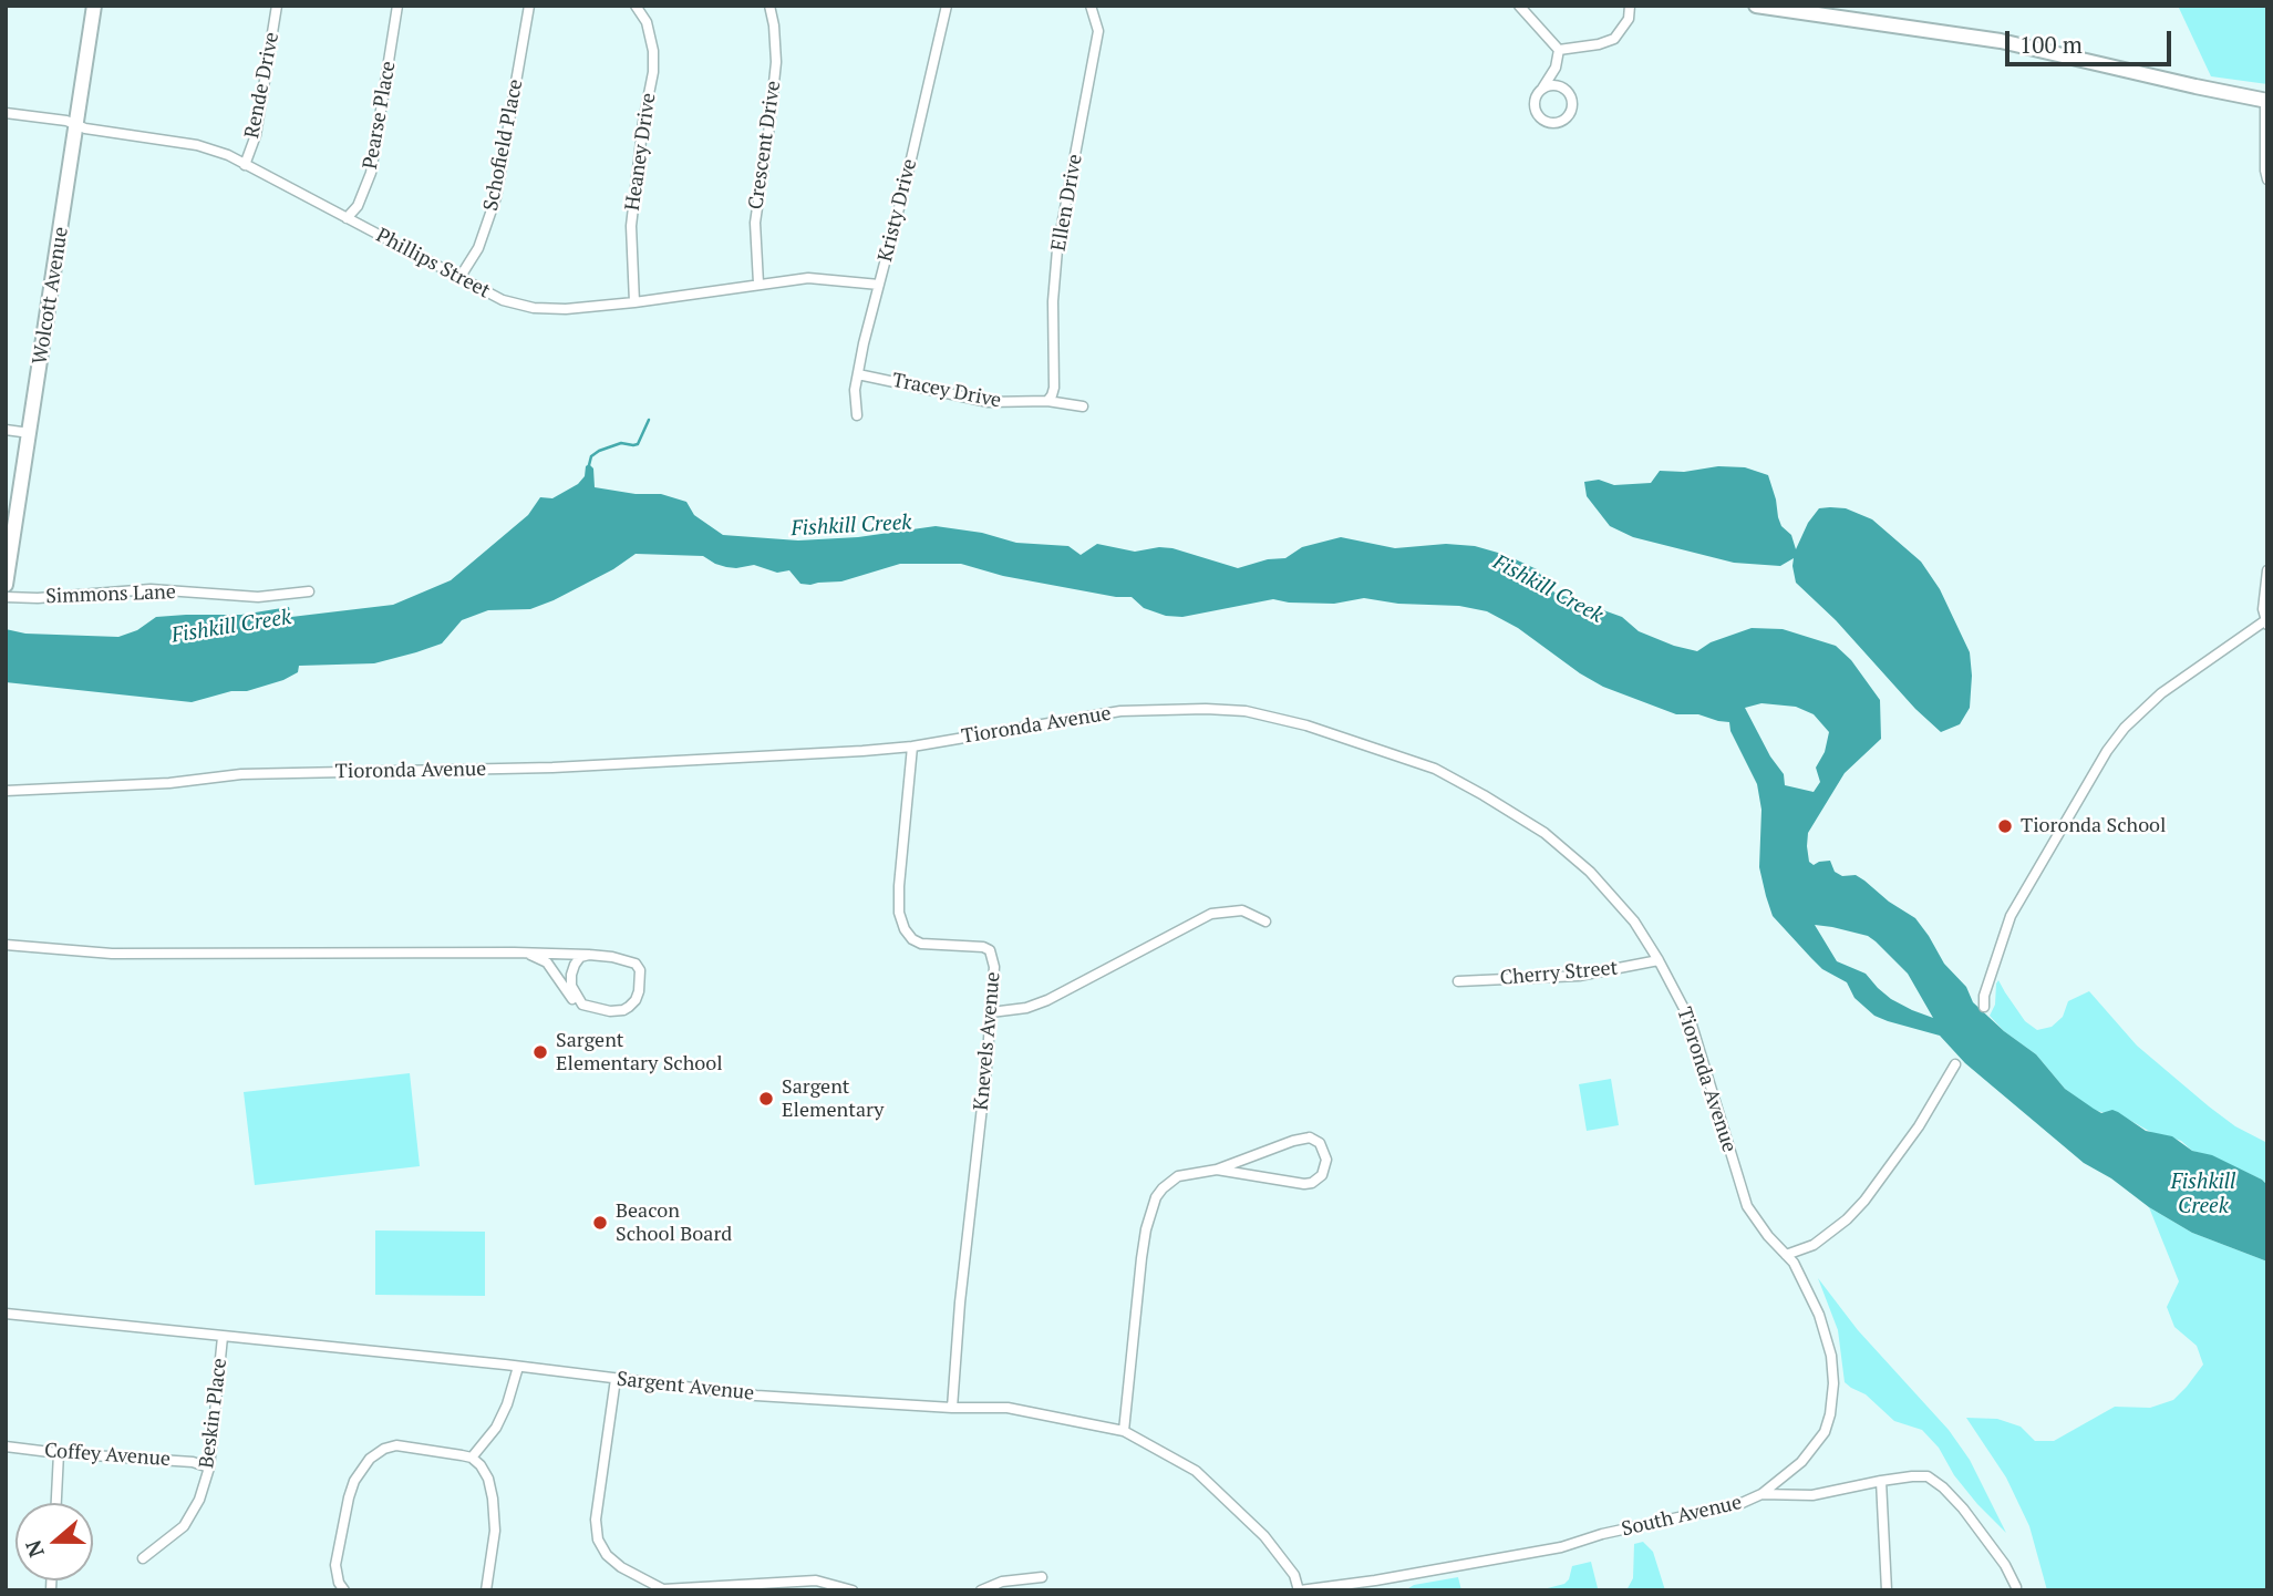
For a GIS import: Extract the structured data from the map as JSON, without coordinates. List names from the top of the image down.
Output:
{
  "streets": {
    "main road": ["Wolcott Avenue"],
    "street": [
      "Rende Drive",
      "Pearse Place",
      "Schofield Place",
      "Crescent Drive",
      "Heaney Drive",
      "Ellen Drive",
      "Kristy Drive",
      "Phillips Street",
      "Tracey Drive",
      "Simmons Lane",
      "Tioronda Avenue",
      "Cherry Street",
      "Knevels Avenue",
      "Sargent Avenue",
      "Beskin Place",
      "Coffey Avenue",
      "South Avenue"
    ]
  },
  "crossings": [
    ["Rende Drive", "Phillips Street"],
    ["Pearse Place", "Phillips Street"],
    ["Schofield Place", "Phillips Street"],
    ["Crescent Drive", "Phillips Street"],
    ["Heaney Drive", "Phillips Street"],
    ["Ellen Drive", "Tracey Drive"],
    ["Kristy Drive", "Phillips Street"],
    ["Kristy Drive", "Tracey Drive"],
    ["Phillips Street", "Wolcott Avenue"],
    ["Tioronda Avenue", "Cherry Street"],
    ["Tioronda Avenue", "Knevels Avenue"],
    ["Tioronda Avenue", "South Avenue"],
    ["Knevels Avenue", "Sargent Avenue"],
    ["Sargent Avenue", "Beskin Place"],
    ["Sargent Avenue", "South Avenue"],
    ["Beskin Place", "Coffey Avenue"]
  ],
  "water": ["Fishkill Creek"],
  "places": [
    "Tioronda School",
    "Sargent Elementary School",
    "Sargent Elementary",
    "Beacon School Board"
  ],
  "scale_bar": "100 m",
  "north": "left"
}
